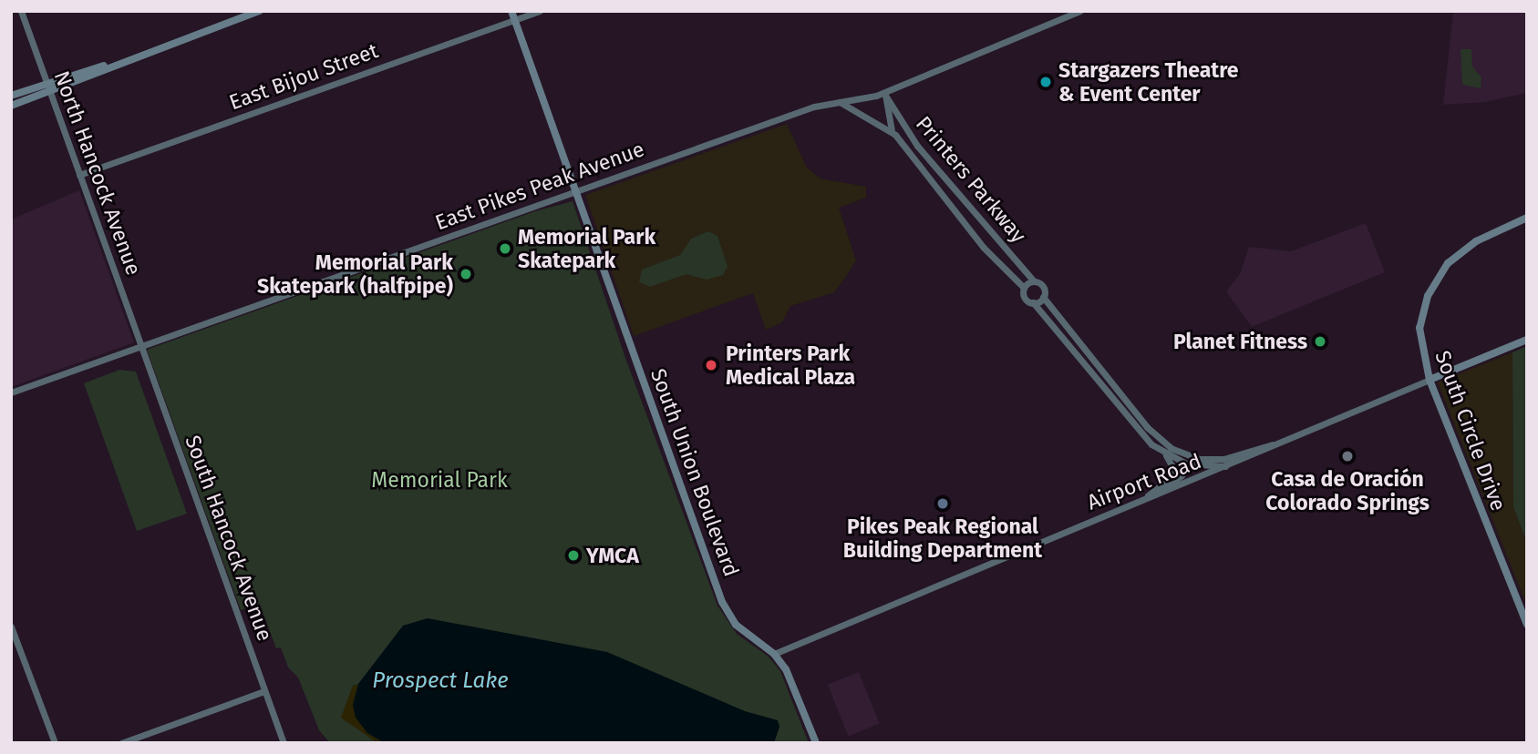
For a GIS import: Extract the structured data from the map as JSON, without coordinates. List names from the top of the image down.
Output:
{
  "streets": {
    "main road": [
      "East Bijou Street",
      "North Hancock Avenue",
      "Printers Parkway",
      "East Pikes Peak Avenue",
      "South Circle Drive",
      "South Union Boulevard",
      "Airport Road",
      "South Hancock Avenue"
    ]
  },
  "crossings": [
    ["East Bijou Street", "North Hancock Avenue"],
    ["East Bijou Street", "South Union Boulevard"],
    ["North Hancock Avenue", "East Pikes Peak Avenue"],
    ["North Hancock Avenue", "South Hancock Avenue"],
    ["Printers Parkway", "East Pikes Peak Avenue"],
    ["East Pikes Peak Avenue", "South Union Boulevard"],
    ["East Pikes Peak Avenue", "South Hancock Avenue"],
    ["South Circle Drive", "Airport Road"],
    ["South Union Boulevard", "Airport Road"]
  ],
  "water": ["Prospect Lake"],
  "parks": ["Memorial Park"],
  "places": [
    "Stargazers Theatre & Event Center",
    "Memorial Park Skatepark",
    "Memorial Park Skatepark (halfpipe)",
    "Planet Fitness",
    "Printers Park Medical Plaza",
    "Casa de Oración Colorado Springs",
    "Pikes Peak Regional Building Department",
    "YMCA"
  ]
}
